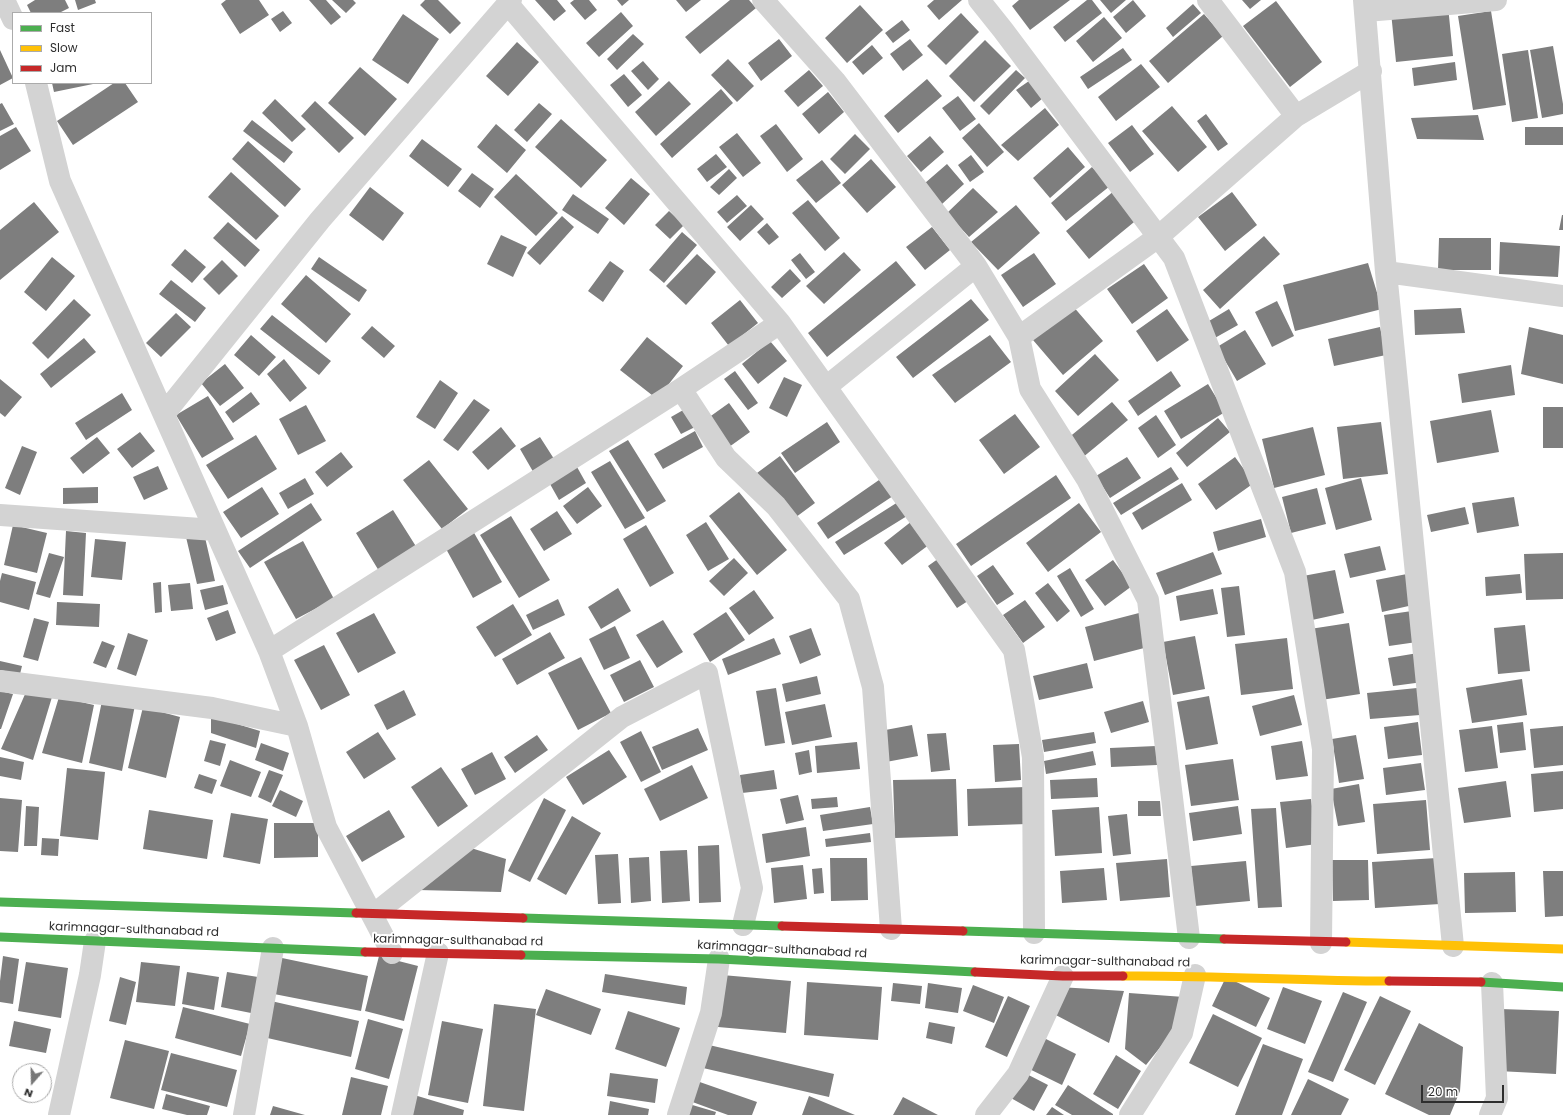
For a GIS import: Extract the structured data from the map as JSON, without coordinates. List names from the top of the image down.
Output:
{
  "streets": {
    "highway": ["karimnagar-sulthanabad rd"]
  },
  "legend": ["Fast", "Slow", "Jam"],
  "scale_bar": "20 m",
  "north": "bottom"
}
